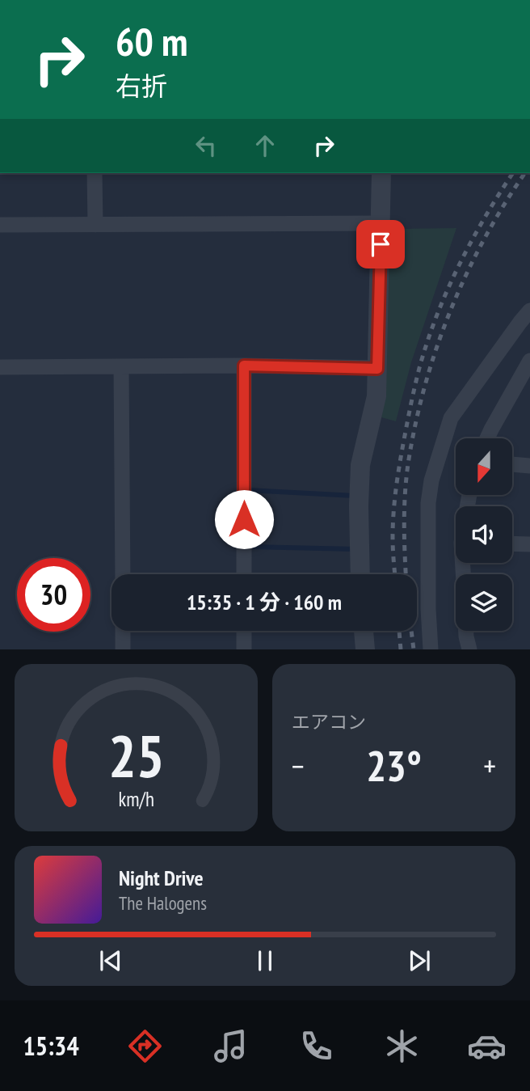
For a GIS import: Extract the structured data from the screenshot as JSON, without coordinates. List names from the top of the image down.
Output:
{
  "north": "bottom",
  "page": {
    "turn": ["60 m", "右折"],
    "limit": "30",
    "trip": "15:35 · 1 分 · 160 m",
    "tile": "エアコン",
    "heat": ["−", "23°", "+"],
    "song": ["Night Drive", "The Halogens"],
    "tabs": "15:34",
    "gauge": ["25", "km/h"]
  }
}
